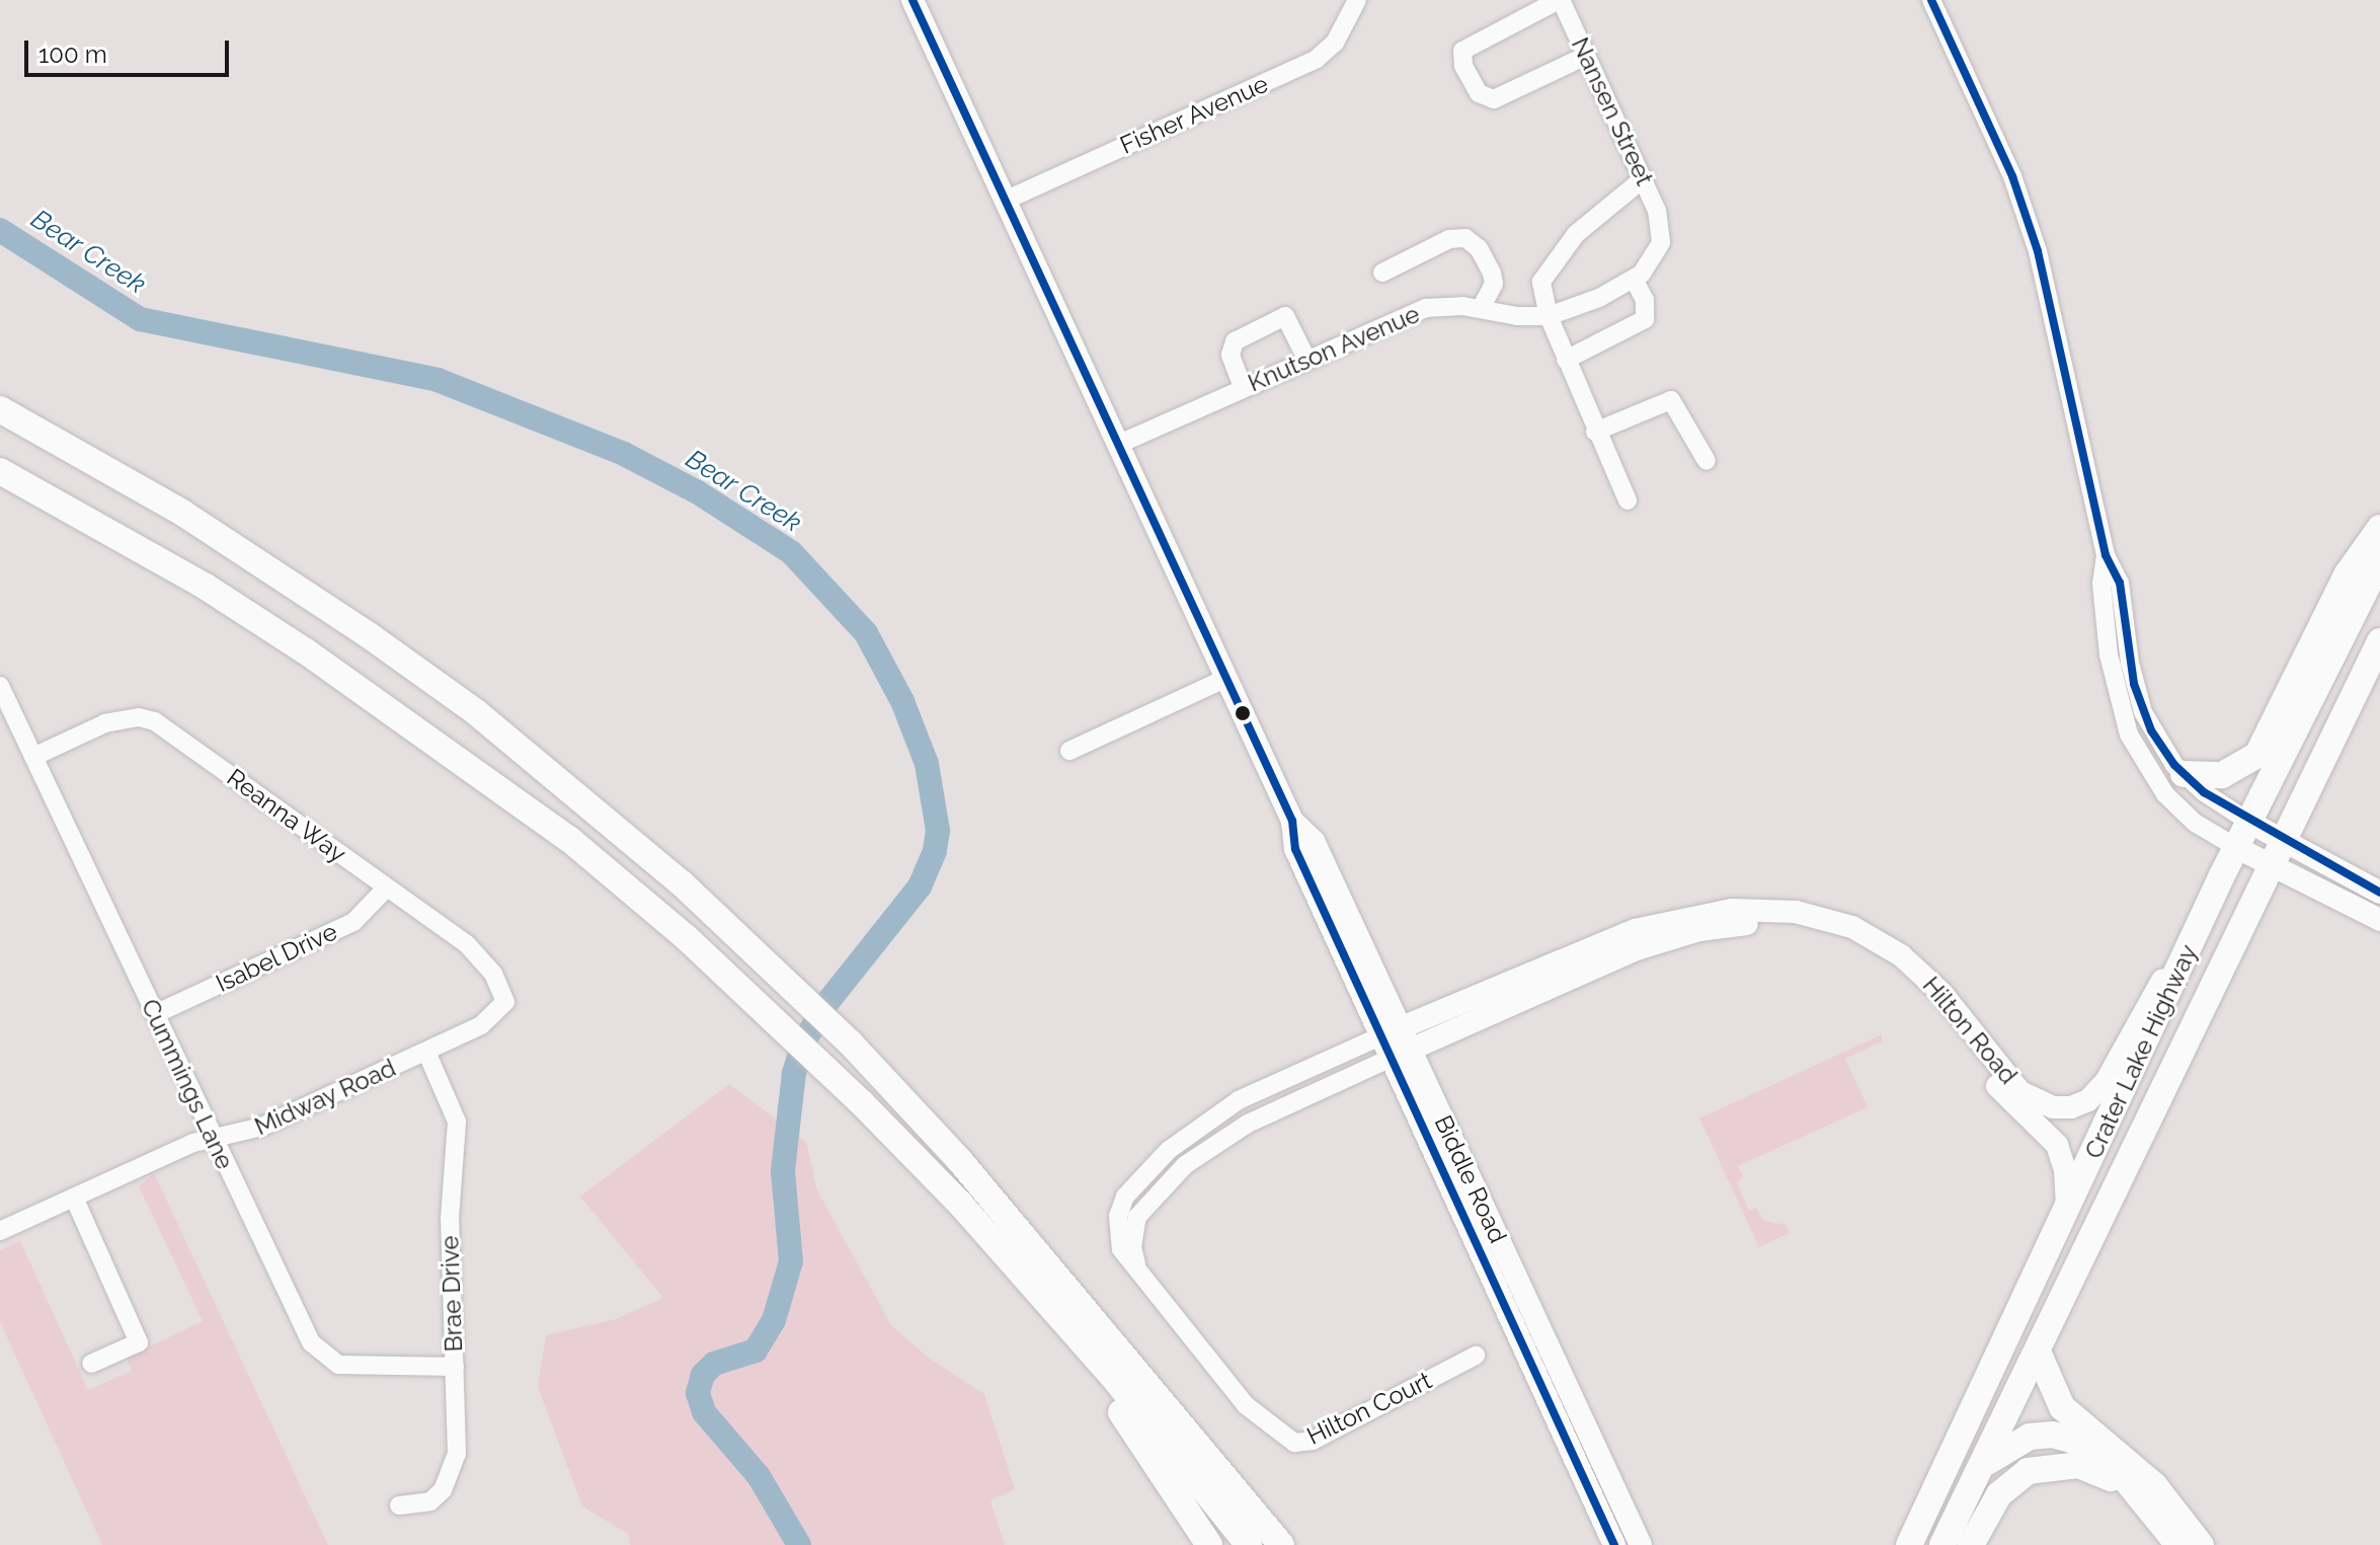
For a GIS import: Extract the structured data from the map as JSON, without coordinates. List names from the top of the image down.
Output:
{
  "streets": {
    "highway": ["Crater Lake Highway"],
    "main road": ["Hilton Road", "Biddle Road"],
    "street": [
      "Nansen Street",
      "Fisher Avenue",
      "Knutson Avenue",
      "Reanna Way",
      "Isabel Drive",
      "Cummings Lane",
      "Midway Road",
      "Brae Drive",
      "Hilton Court"
    ]
  },
  "crossings": [
    ["Nansen Street", "Knutson Avenue"],
    ["Fisher Avenue", "Biddle Road"],
    ["Knutson Avenue", "Biddle Road"],
    ["Reanna Way", "Isabel Drive"],
    ["Reanna Way", "Cummings Lane"],
    ["Reanna Way", "Midway Road"],
    ["Isabel Drive", "Cummings Lane"],
    ["Hilton Road", "Crater Lake Highway"],
    ["Hilton Road", "Biddle Road"],
    ["Hilton Road", "Hilton Court"],
    ["Cummings Lane", "Midway Road"],
    ["Cummings Lane", "Brae Drive"],
    ["Midway Road", "Brae Drive"],
    ["Biddle Road", "Hilton Court"]
  ],
  "water": ["Bear Creek"],
  "scale_bar": "100 m"
}
